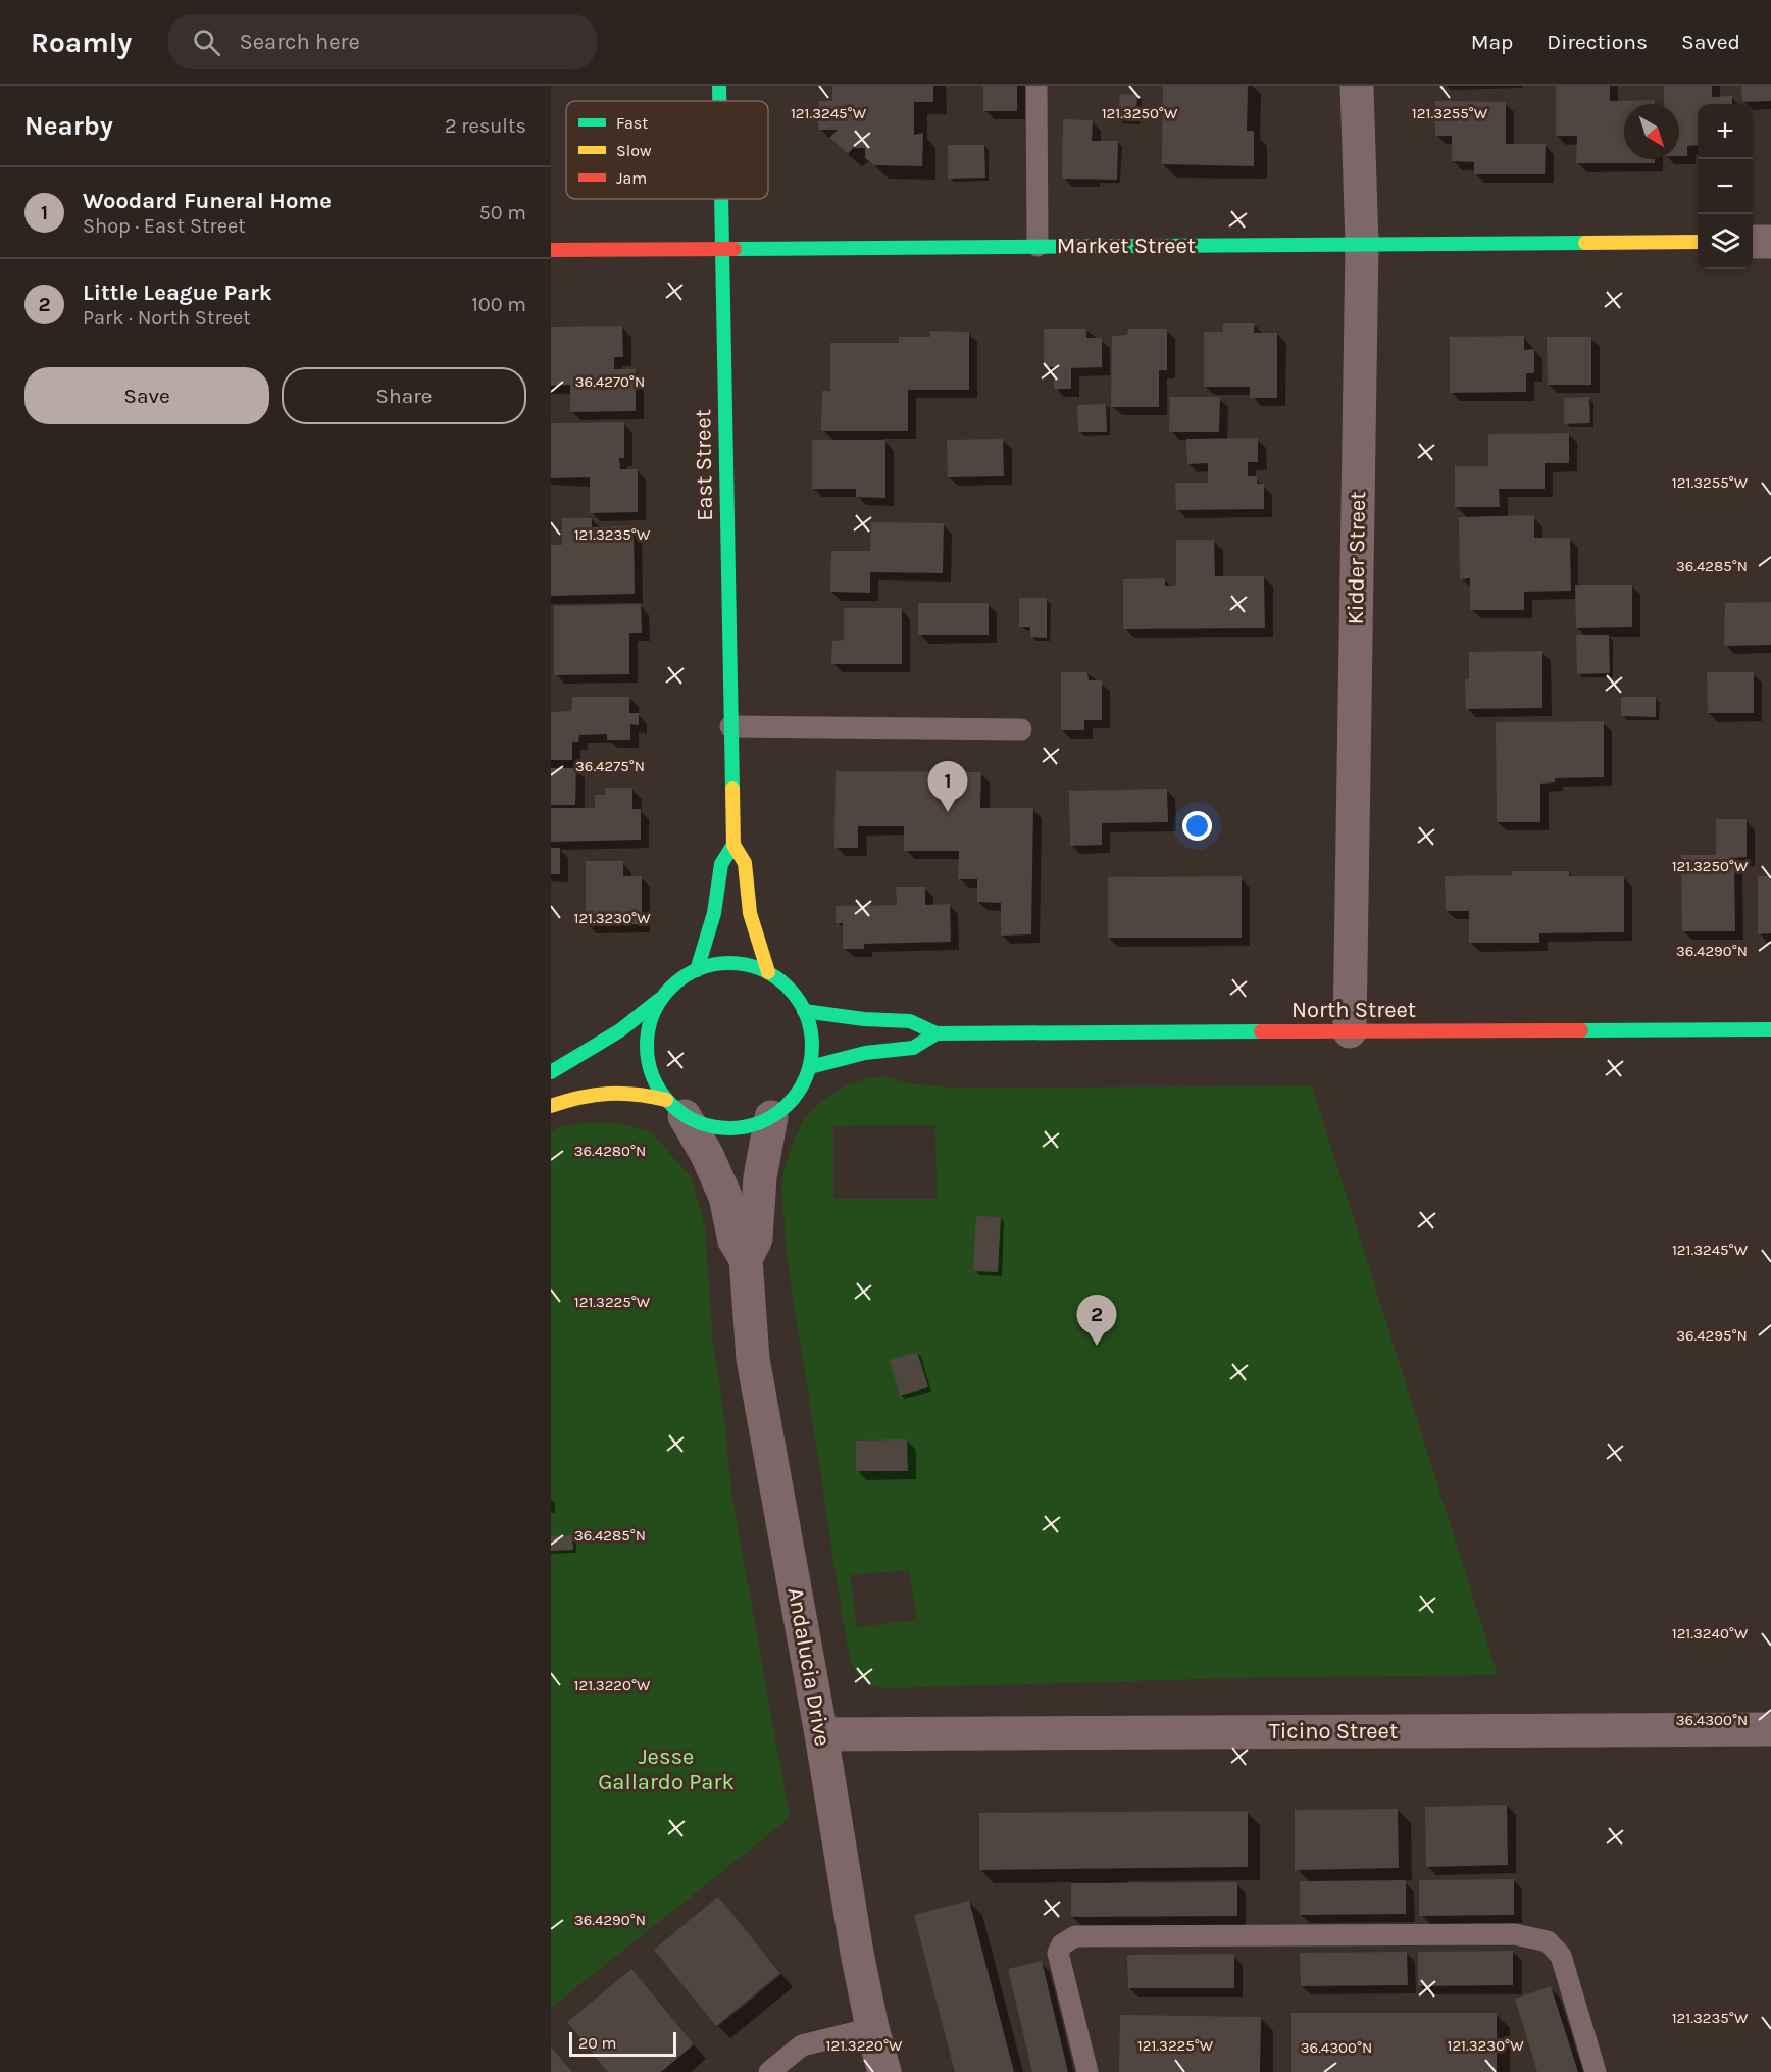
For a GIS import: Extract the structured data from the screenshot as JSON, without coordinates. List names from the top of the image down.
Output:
{
  "streets": {
    "street": [
      "Market Street",
      "East Street",
      "Kidder Street",
      "North Street",
      "Andalucia Drive",
      "Ticino Street"
    ]
  },
  "crossings": [
    ["Market Street", "East Street"],
    ["Market Street", "Kidder Street"],
    ["East Street", "North Street"],
    ["East Street", "Andalucia Drive"],
    ["Kidder Street", "North Street"],
    ["North Street", "Andalucia Drive"],
    ["Andalucia Drive", "Ticino Street"]
  ],
  "parks": ["Jesse Gallardo Park"],
  "legend": ["Fast", "Slow", "Jam"],
  "scale_bar": "20 m",
  "north": "bottom right",
  "page": {
    "header": "Roamly",
    "search": "Search here",
    "nav": ["Map", "Directions", "Saved"],
    "heading": ["Nearby", "2 results"],
    "map_buttons": ["+", "−"],
    "list": [
      {
        "mark": "1",
        "name": "Woodard Funeral Home",
        "note": "Shop · East Street",
        "value": "50 m"
      },
      {
        "mark": "2",
        "name": "Little League Park",
        "note": "Park · North Street",
        "value": "100 m"
      }
    ],
    "buttons": ["Save", "Share"],
    "pins": ["1", "2"],
    "scale": "20 m"
  },
  "coordinates": [
    "121.3250°W",
    "121.3245°W",
    "121.3255°W",
    "36.4270°N",
    "121.3235°W",
    "36.4285°N",
    "36.4275°N",
    "121.3230°W",
    "36.4290°N",
    "36.4280°N",
    "121.3225°W",
    "36.4295°N",
    "121.3240°W",
    "121.3220°W",
    "36.4300°N"
  ]
}
